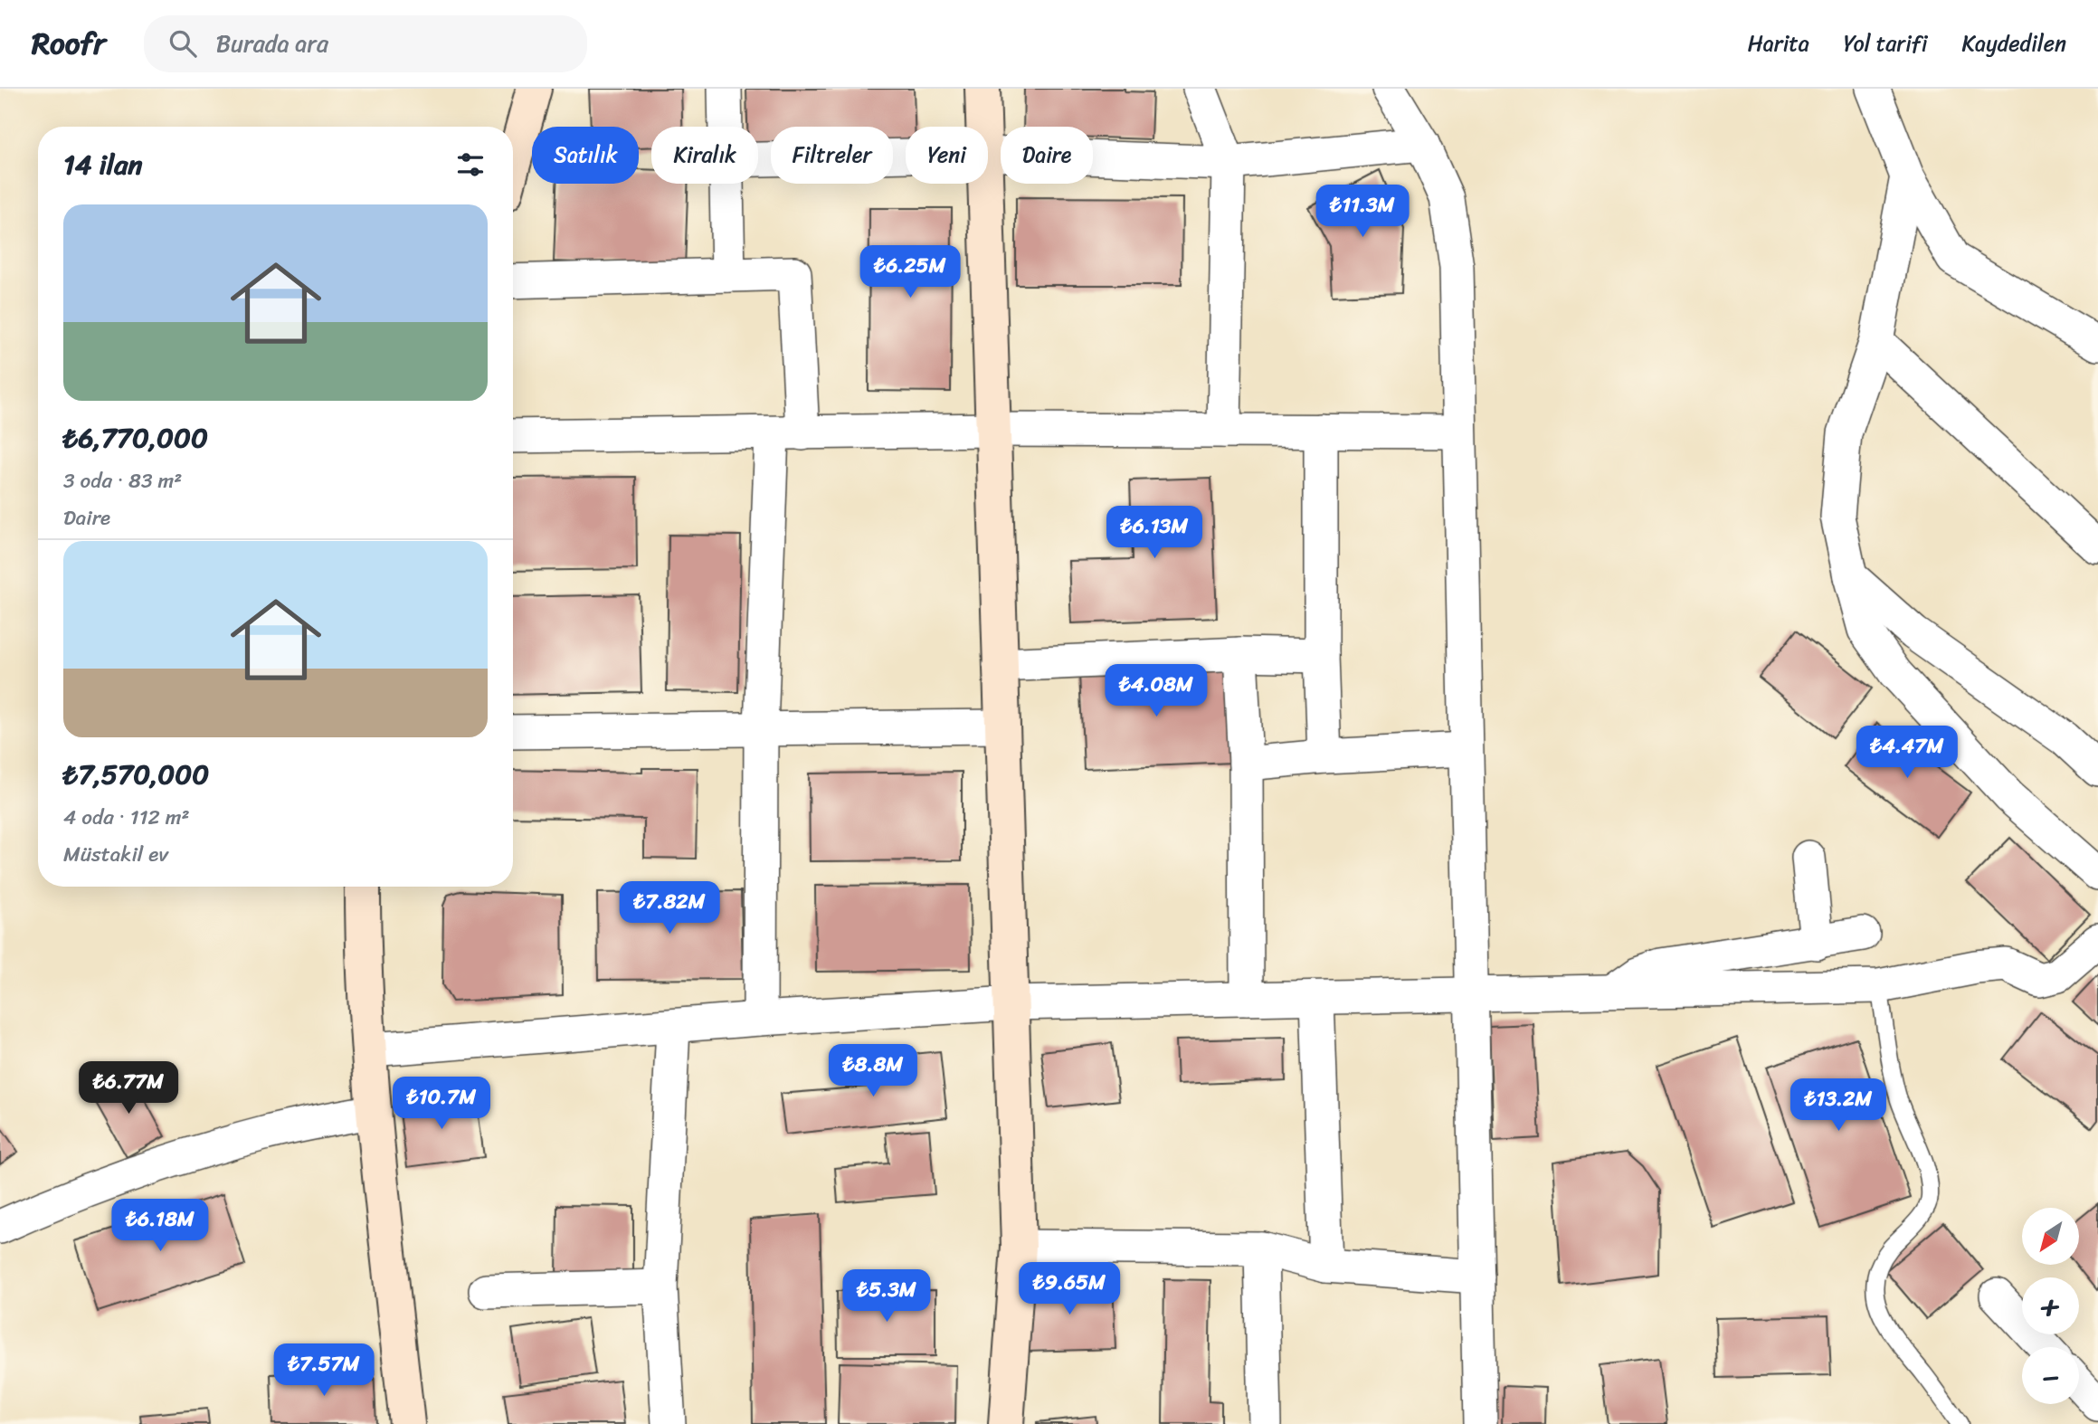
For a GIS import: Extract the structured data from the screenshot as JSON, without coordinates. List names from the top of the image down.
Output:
{
  "north": "bottom left",
  "page": {
    "header": "Roofr",
    "search": "Burada ara",
    "nav": ["Harita", "Yol tarifi", "Kaydedilen"],
    "chip": [
      "Satılık",
      "Kiralık",
      "Filtreler",
      "Yeni",
      "Daire"
    ],
    "heading": "14 ilan",
    "price": [
      "₺11.3M",
      "₺6.25M",
      "₺6.13M",
      "₺4.08M",
      "₺4.47M",
      "₺7.82M",
      "₺8.8M",
      "₺6.77M",
      "₺10.7M",
      "₺13.2M",
      "₺6.18M",
      "₺9.65M",
      "₺5.3M",
      "₺7.57M"
    ],
    "list": [
      {
        "name": "₺6,770,000",
        "note": "3 oda · 83 m² · Daire"
      },
      {
        "name": "₺7,570,000",
        "note": "4 oda · 112 m² · Müstakil ev"
      }
    ],
    "map_buttons": ["+", "−"]
  }
}
